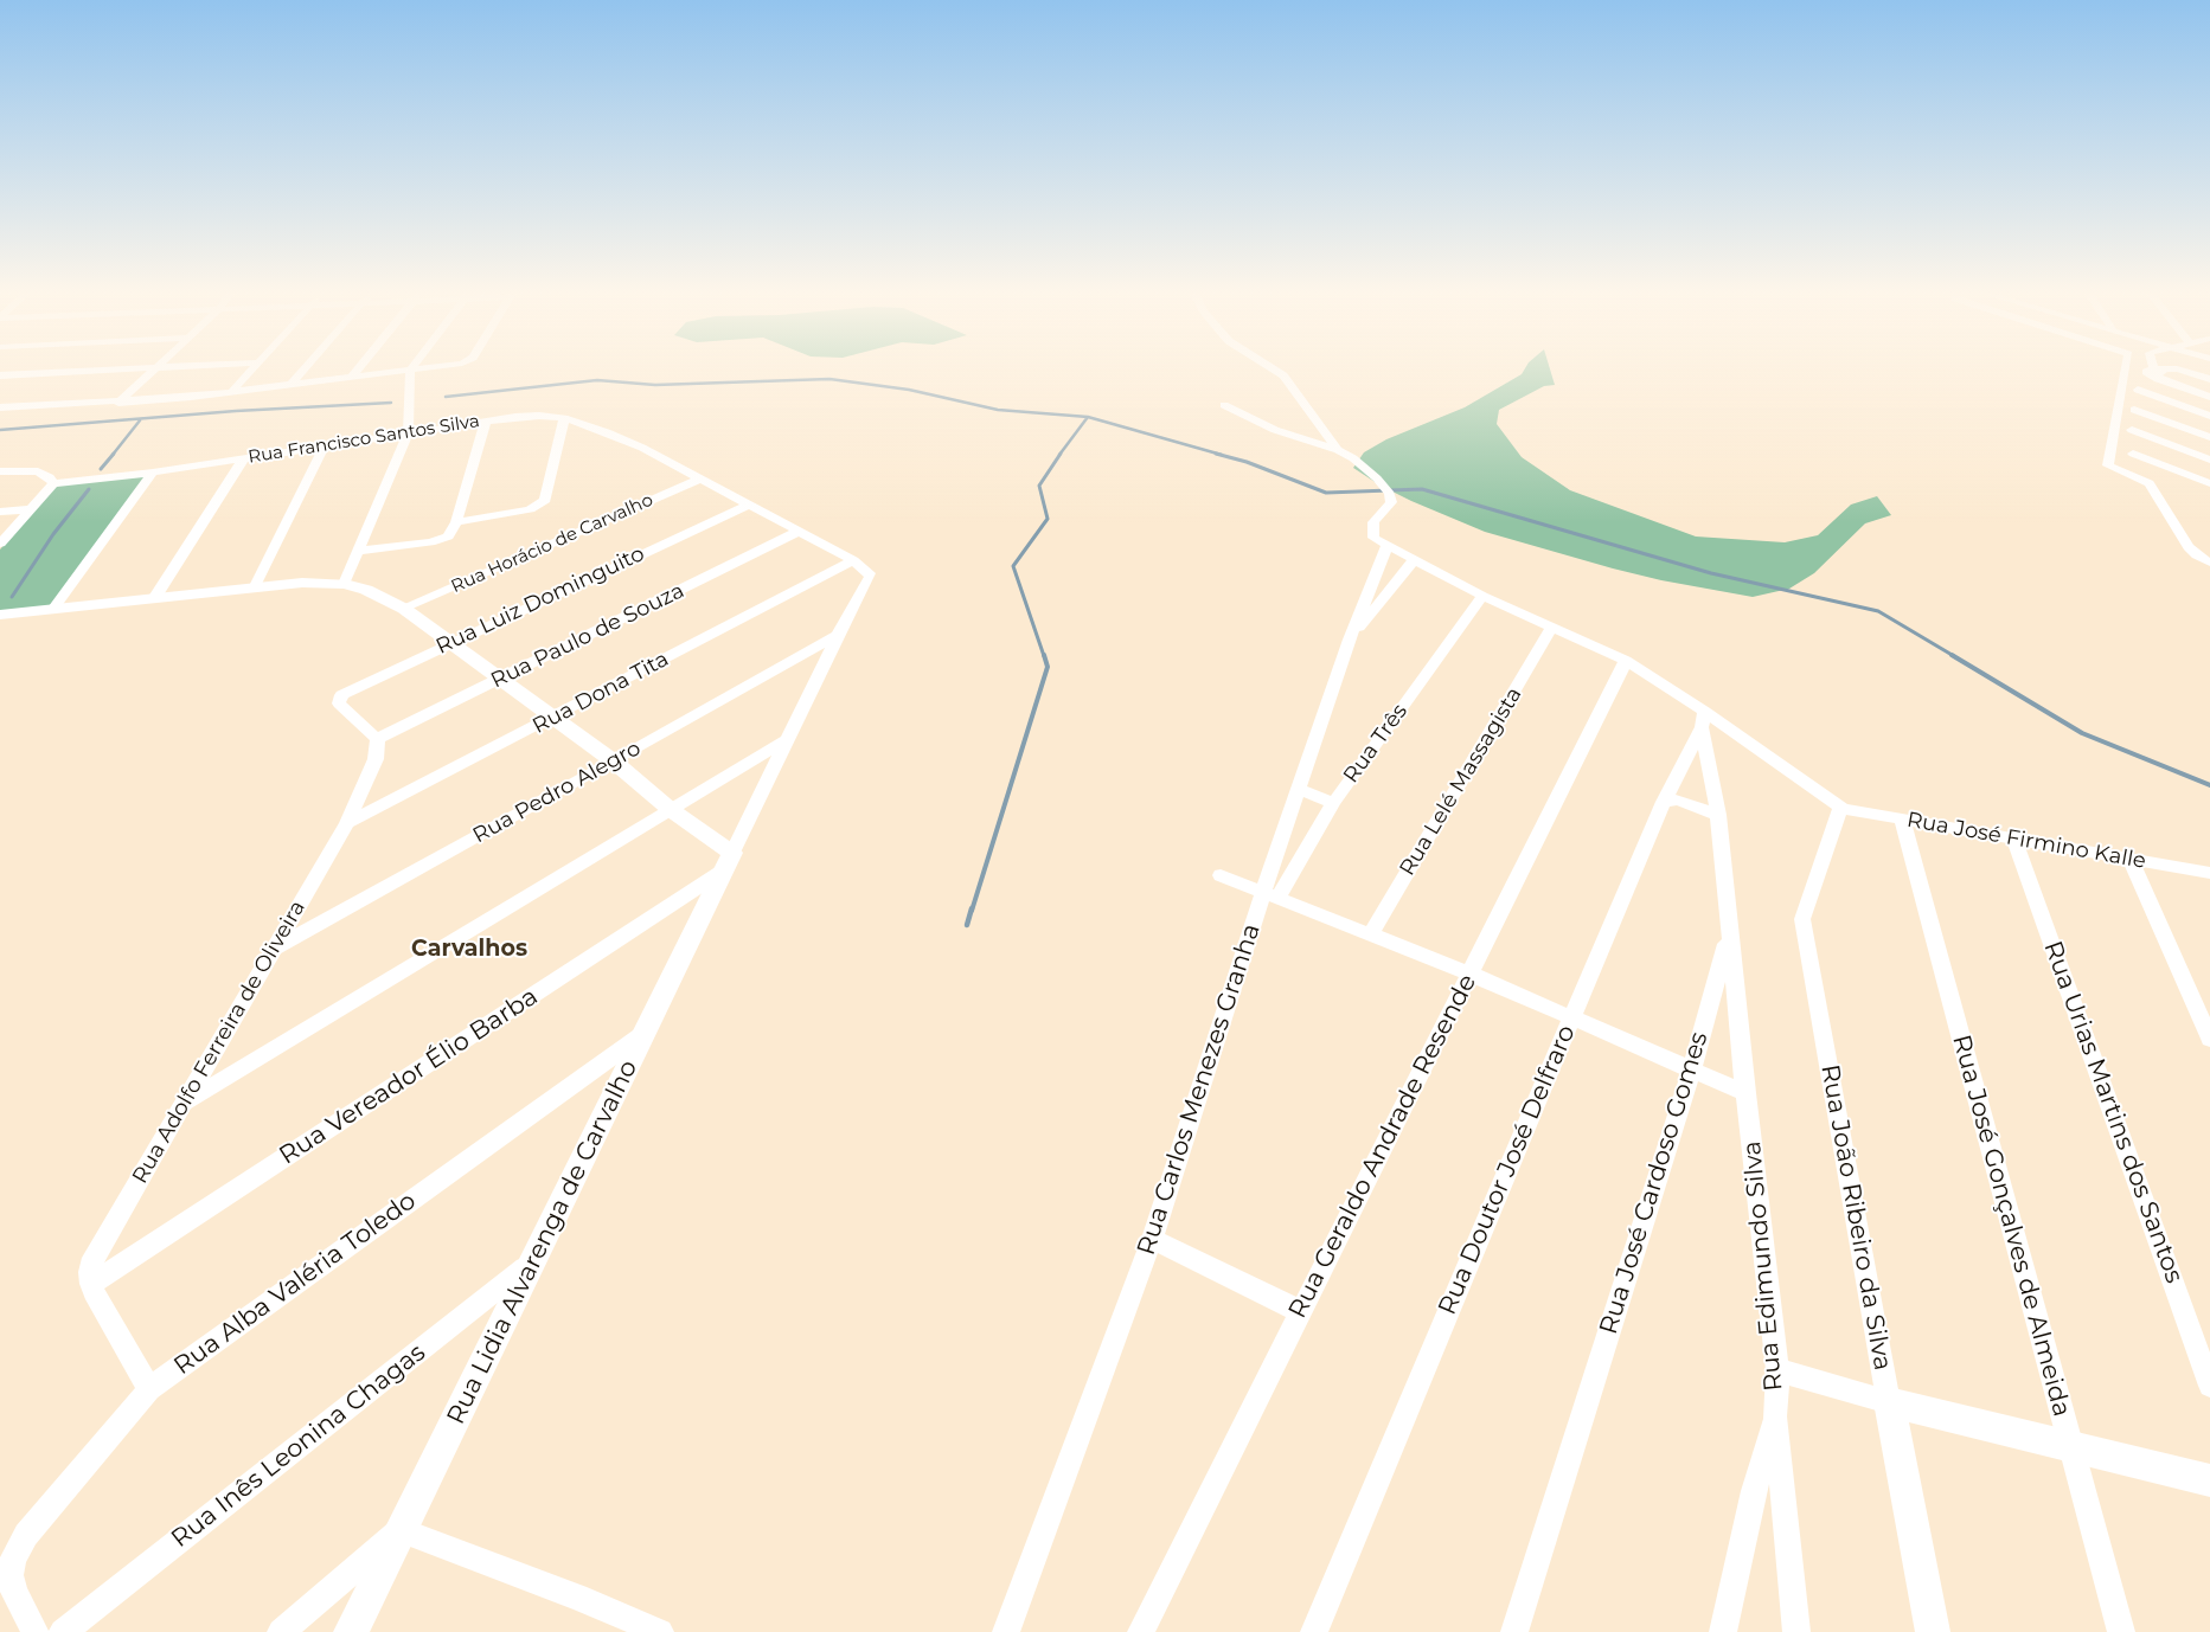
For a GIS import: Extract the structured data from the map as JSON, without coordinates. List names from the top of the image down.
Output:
{
  "streets": {
    "street": [
      "Rua Francisco Santos Silva",
      "Rua Horácio de Carvalho",
      "Rua Luiz Dominguito",
      "Rua Paulo de Souza",
      "Rua Dona Tita",
      "Rua Três",
      "Rua Lelé Massagista",
      "Rua Pedro Alegro",
      "Rua José Firmino Kalle",
      "Rua Adolfo Ferreira de Oliveira",
      "Rua Vereador Élio Barba",
      "Rua Carlos Menezes Granha",
      "Rua Urias Martins dos Santos",
      "Rua Geraldo Andrade Resende",
      "Rua Doutor José Delfraro",
      "Rua José Cardoso Gomes",
      "Rua João Ribeiro da Silva",
      "Rua José Gonçalves de Almeida",
      "Rua Lidia Alvarenga de Carvalho",
      "Rua Edimundo Silva",
      "Rua Alba Valéria Toledo",
      "Rua Inês Leonina Chagas"
    ]
  },
  "crossings": [
    ["Rua Francisco Santos Silva", "Rua Horácio de Carvalho"],
    ["Rua Francisco Santos Silva", "Rua Luiz Dominguito"],
    ["Rua Francisco Santos Silva", "Rua Paulo de Souza"],
    ["Rua Francisco Santos Silva", "Rua Dona Tita"],
    ["Rua Francisco Santos Silva", "Rua Lidia Alvarenga de Carvalho"],
    ["Rua Luiz Dominguito", "Rua Paulo de Souza"],
    ["Rua Luiz Dominguito", "Rua Adolfo Ferreira de Oliveira"],
    ["Rua Paulo de Souza", "Rua Adolfo Ferreira de Oliveira"],
    ["Rua Dona Tita", "Rua Adolfo Ferreira de Oliveira"],
    ["Rua Três", "Rua Carlos Menezes Granha"],
    ["Rua Pedro Alegro", "Rua Adolfo Ferreira de Oliveira"],
    ["Rua Pedro Alegro", "Rua Lidia Alvarenga de Carvalho"],
    ["Rua José Firmino Kalle", "Rua Urias Martins dos Santos"],
    ["Rua José Firmino Kalle", "Rua João Ribeiro da Silva"],
    ["Rua José Firmino Kalle", "Rua José Gonçalves de Almeida"],
    ["Rua Adolfo Ferreira de Oliveira", "Rua Vereador Élio Barba"],
    ["Rua Vereador Élio Barba", "Rua Lidia Alvarenga de Carvalho"],
    ["Rua Doutor José Delfraro", "Rua José Cardoso Gomes"],
    ["Rua José Cardoso Gomes", "Rua Edimundo Silva"],
    ["Rua Lidia Alvarenga de Carvalho", "Rua Alba Valéria Toledo"],
    ["Rua Lidia Alvarenga de Carvalho", "Rua Inês Leonina Chagas"]
  ],
  "districts": ["Carvalhos"]
}
